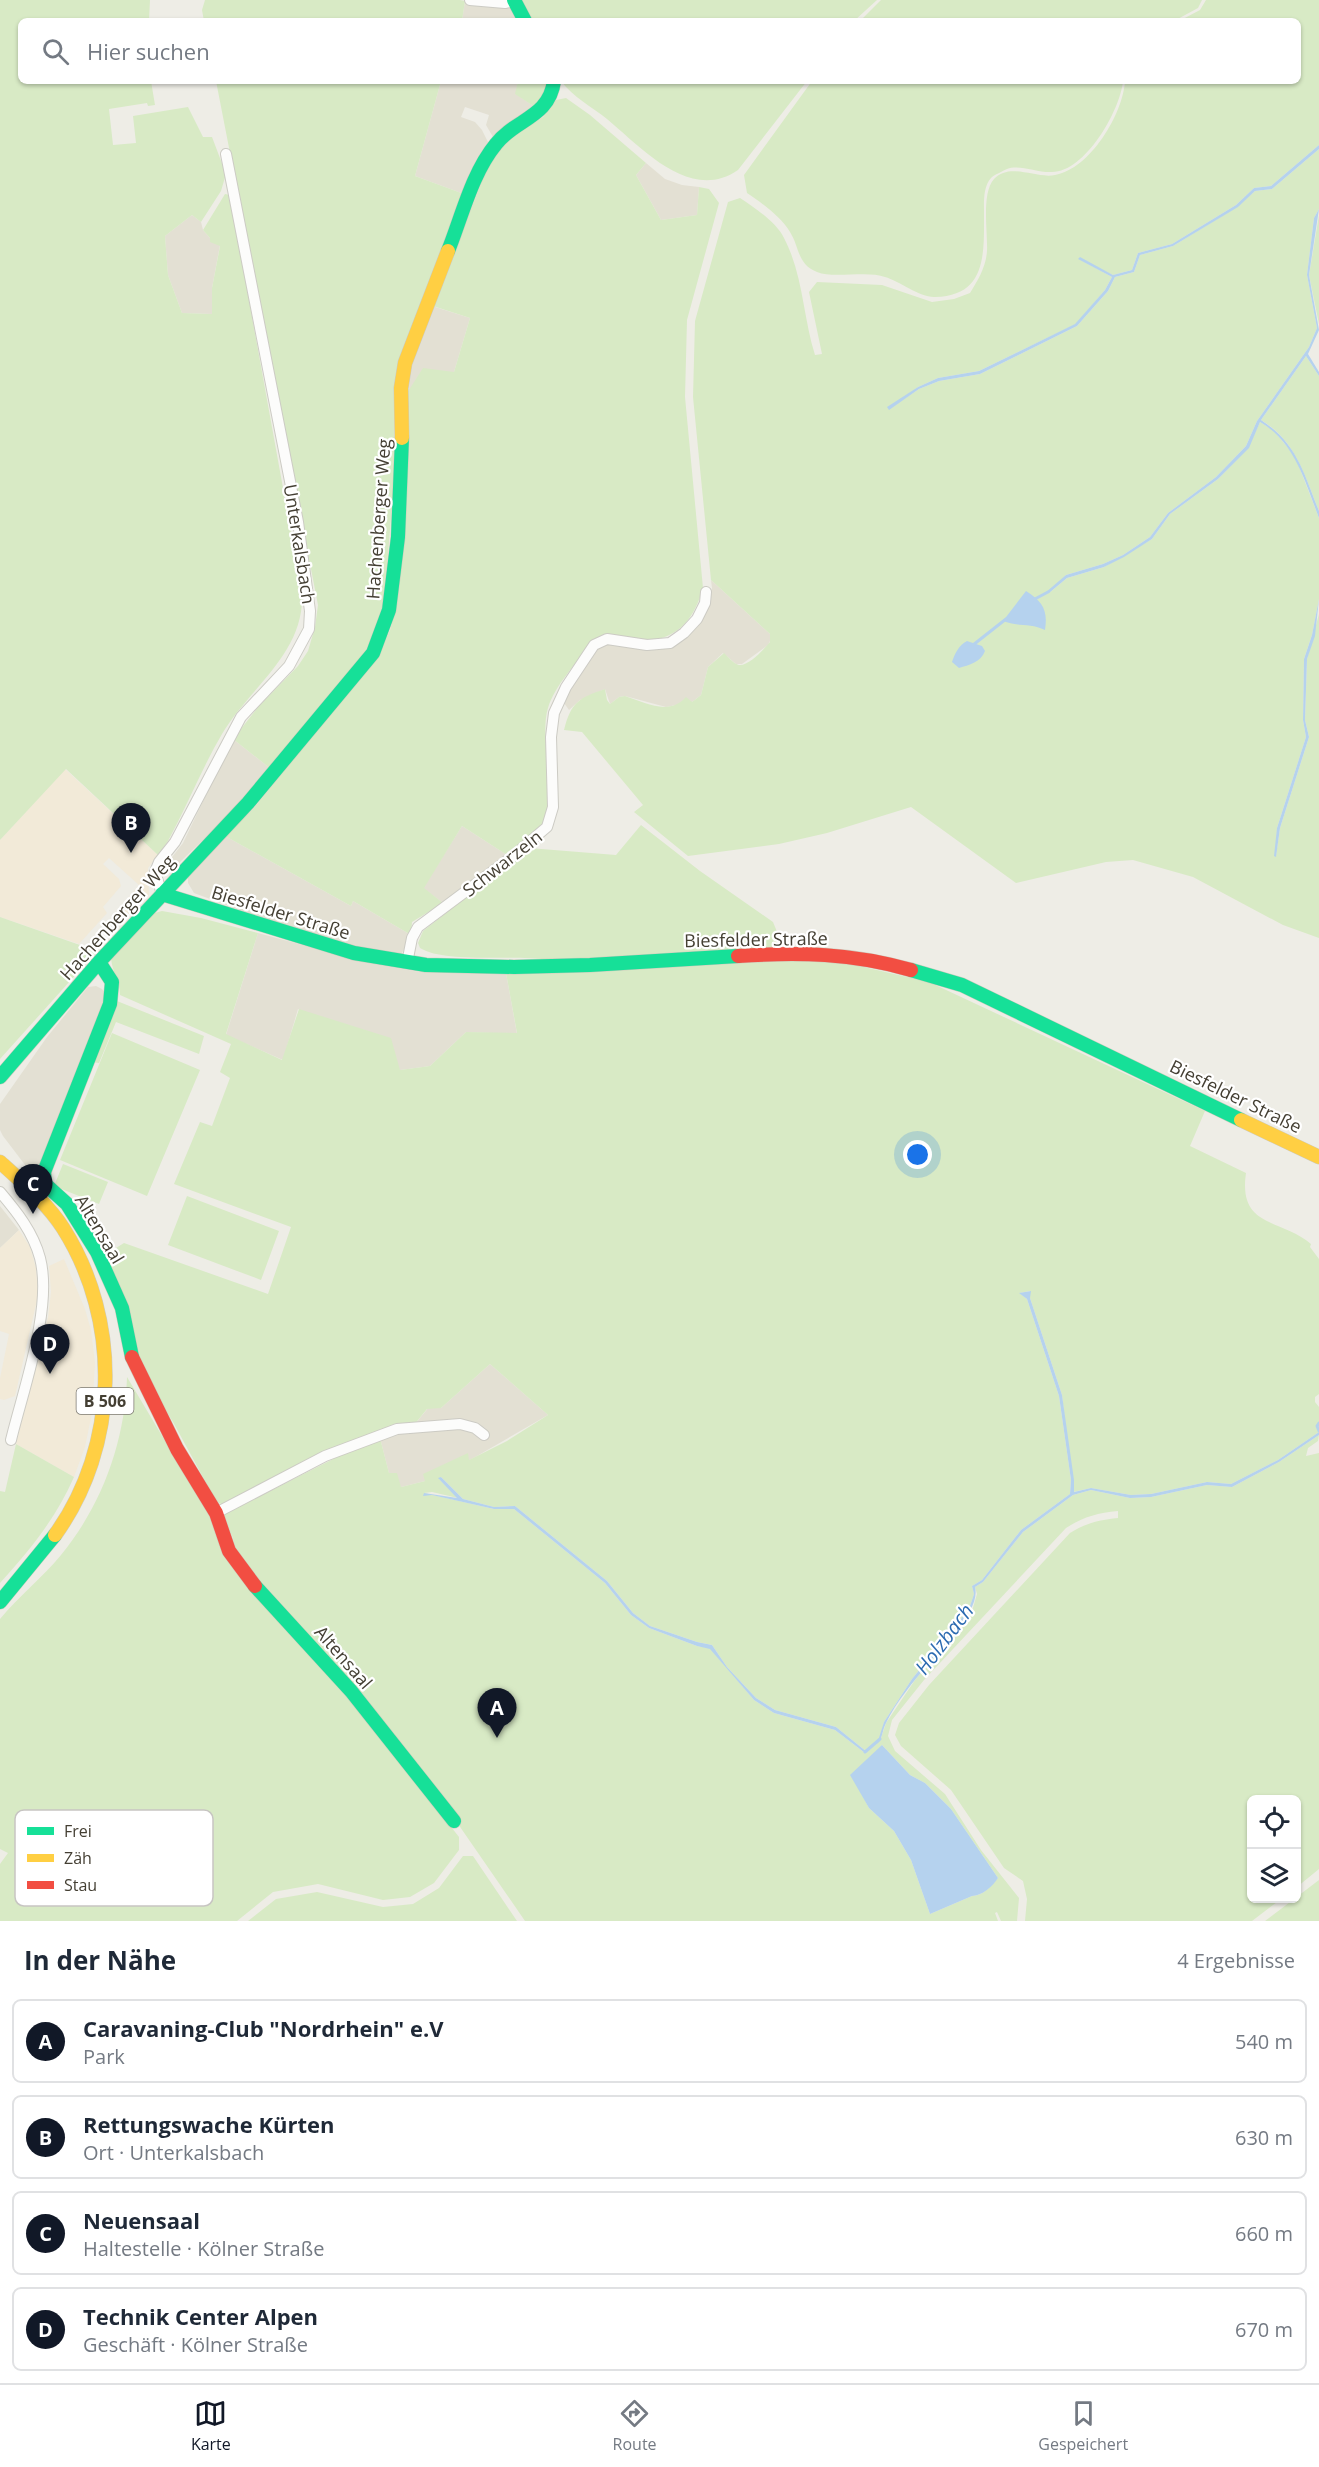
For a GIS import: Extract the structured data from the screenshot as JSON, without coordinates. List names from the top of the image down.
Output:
{
  "streets": {
    "street": [
      "Hachenberger Weg",
      "Unterkalsbach",
      "Schwarzeln",
      "Biesfelder Straße",
      "Altensaal",
      "B 506"
    ]
  },
  "crossings": [
    ["Hachenberger Weg", "Unterkalsbach"],
    ["Hachenberger Weg", "Biesfelder Straße"],
    ["Hachenberger Weg", "Altensaal"],
    ["Unterkalsbach", "Biesfelder Straße"],
    ["Schwarzeln", "Biesfelder Straße"]
  ],
  "water": ["Holzbach"],
  "legend": ["Frei", "Zäh", "Stau"],
  "page": {
    "search": "Hier suchen",
    "pins": [
      "B",
      "C",
      "D",
      "A"
    ],
    "heading": ["In der Nähe", "4 Ergebnisse"],
    "list": [
      {
        "mark": "A",
        "name": "Caravaning-Club \"Nordrhein\" e.V",
        "note": "Park",
        "value": "540 m"
      },
      {
        "mark": "B",
        "name": "Rettungswache Kürten",
        "note": "Ort · Unterkalsbach",
        "value": "630 m"
      },
      {
        "mark": "C",
        "name": "Neuensaal",
        "note": "Haltestelle · Kölner Straße",
        "value": "660 m"
      },
      {
        "mark": "D",
        "name": "Technik Center Alpen",
        "note": "Geschäft · Kölner Straße",
        "value": "670 m"
      }
    ],
    "nav": ["Karte", "Route", "Gespeichert"]
  }
}
